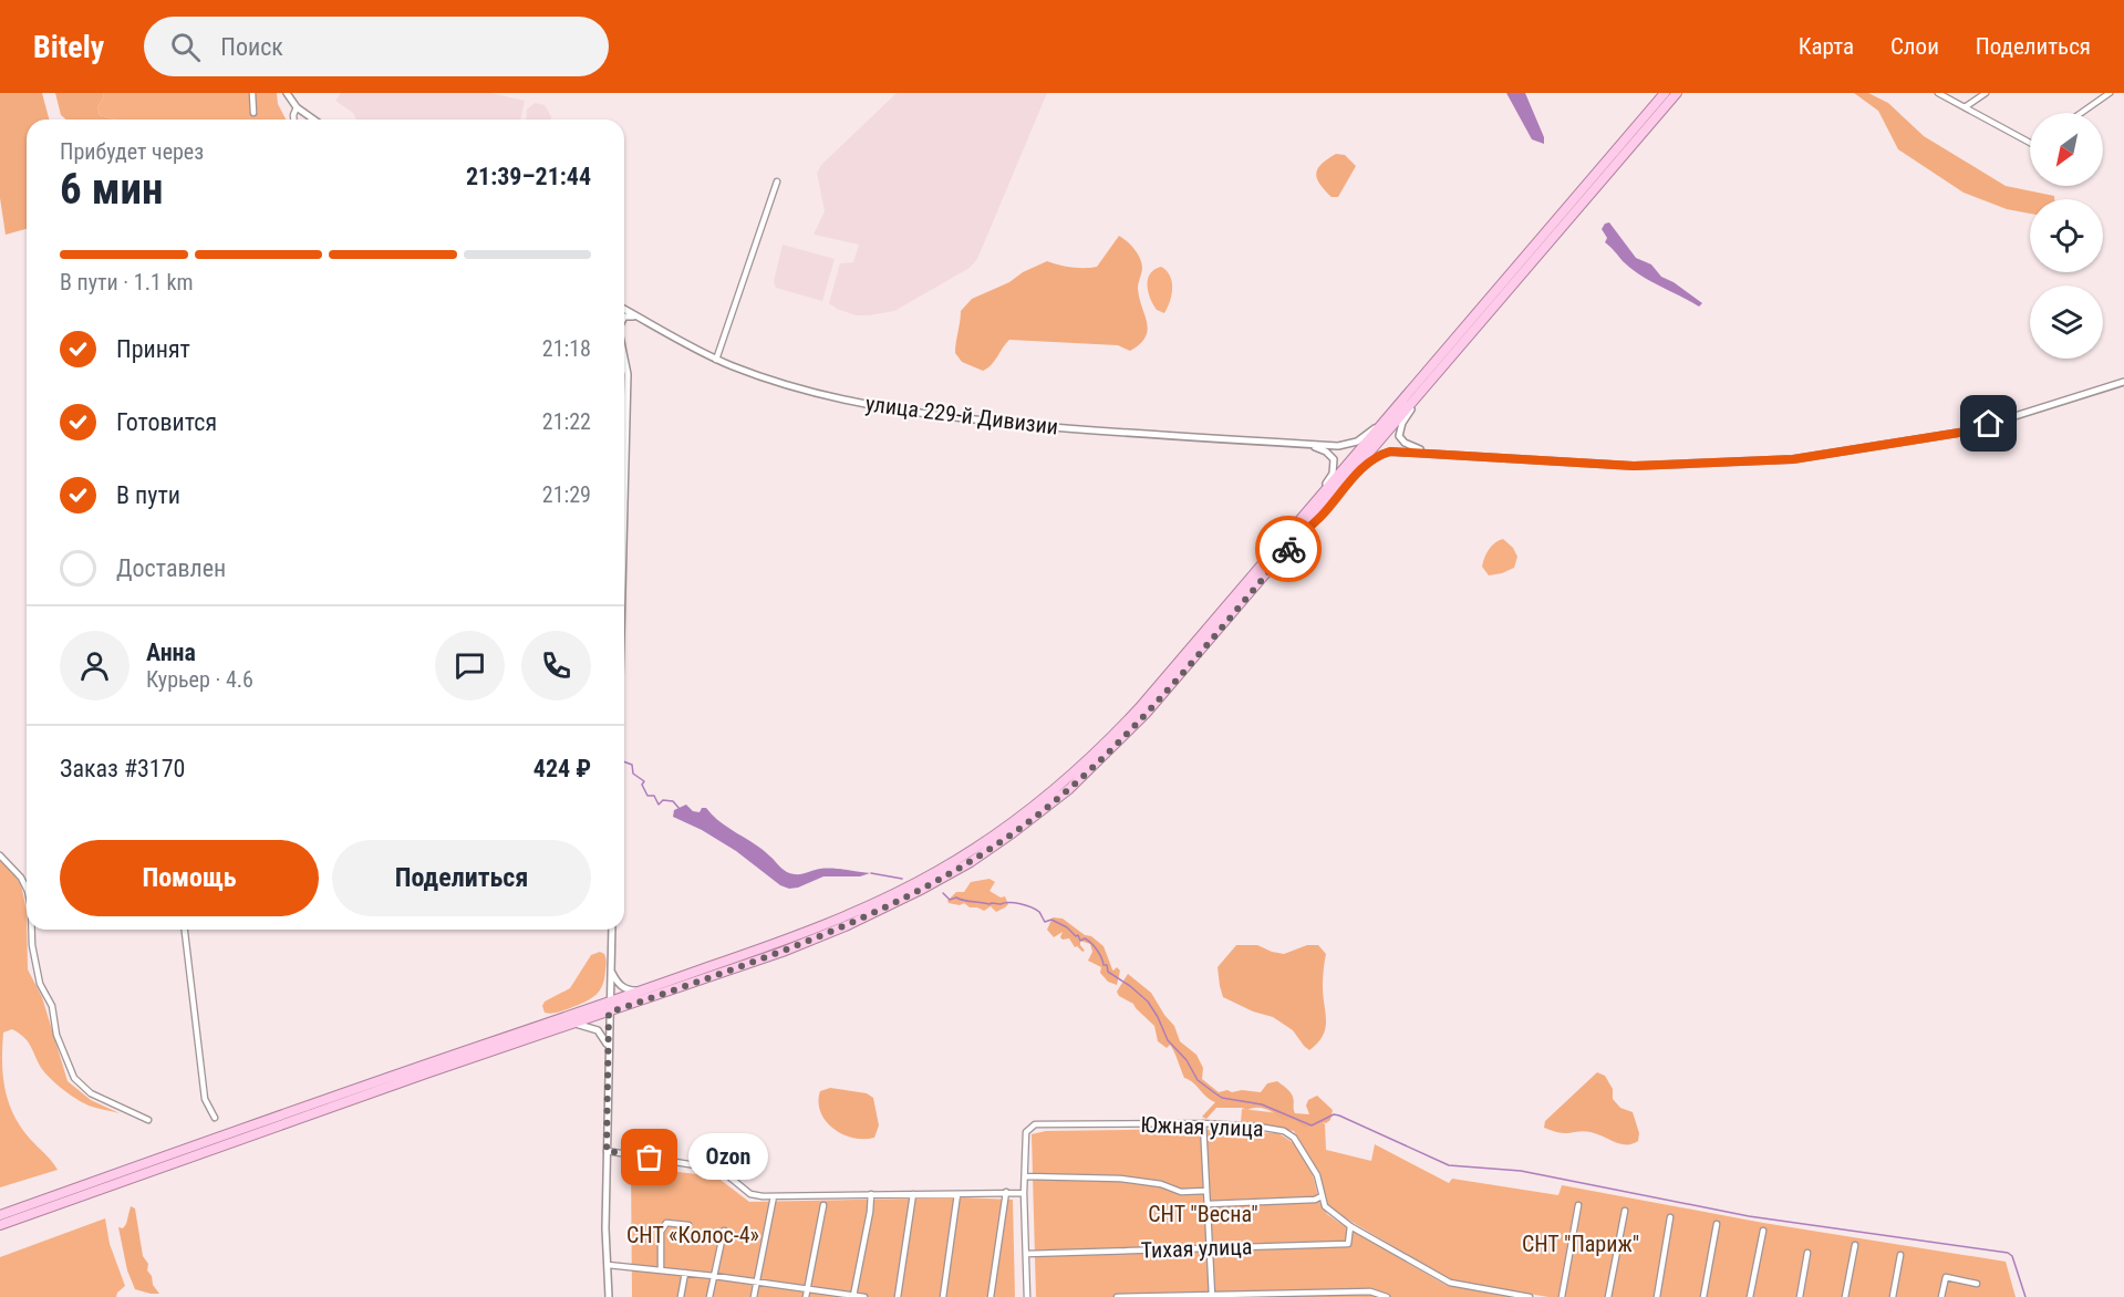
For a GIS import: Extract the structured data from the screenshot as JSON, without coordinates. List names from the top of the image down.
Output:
{
  "streets": {
    "street": ["улица 229-й Дивизии", "Южная улица", "Тихая улица"]
  },
  "crossings": [
    ["Южная улица", "Тихая улица"]
  ],
  "parks": ["СНТ \"Весна\"", "СНТ «Колос-4»", "СНТ \"Париж\""],
  "places": ["Ozon"],
  "north": "bottom left",
  "page": {
    "header": "Bitely",
    "search": "Поиск",
    "nav": ["Карта", "Слои", "Поделиться"],
    "heading": ["6 мин", "Прибудет через", "21:39–21:44"],
    "panel": [
      "Анна",
      "Курьер · 4.6",
      "Заказ #3170",
      "424 ₽"
    ],
    "bar": "В пути · 1.1 km",
    "list": [
      ["Принят", "21:18"],
      ["Готовится", "21:22"],
      ["В пути", "21:29"],
      "Доставлен"
    ],
    "buttons": ["Помощь", "Поделиться"],
    "bubble": "Ozon"
  }
}
